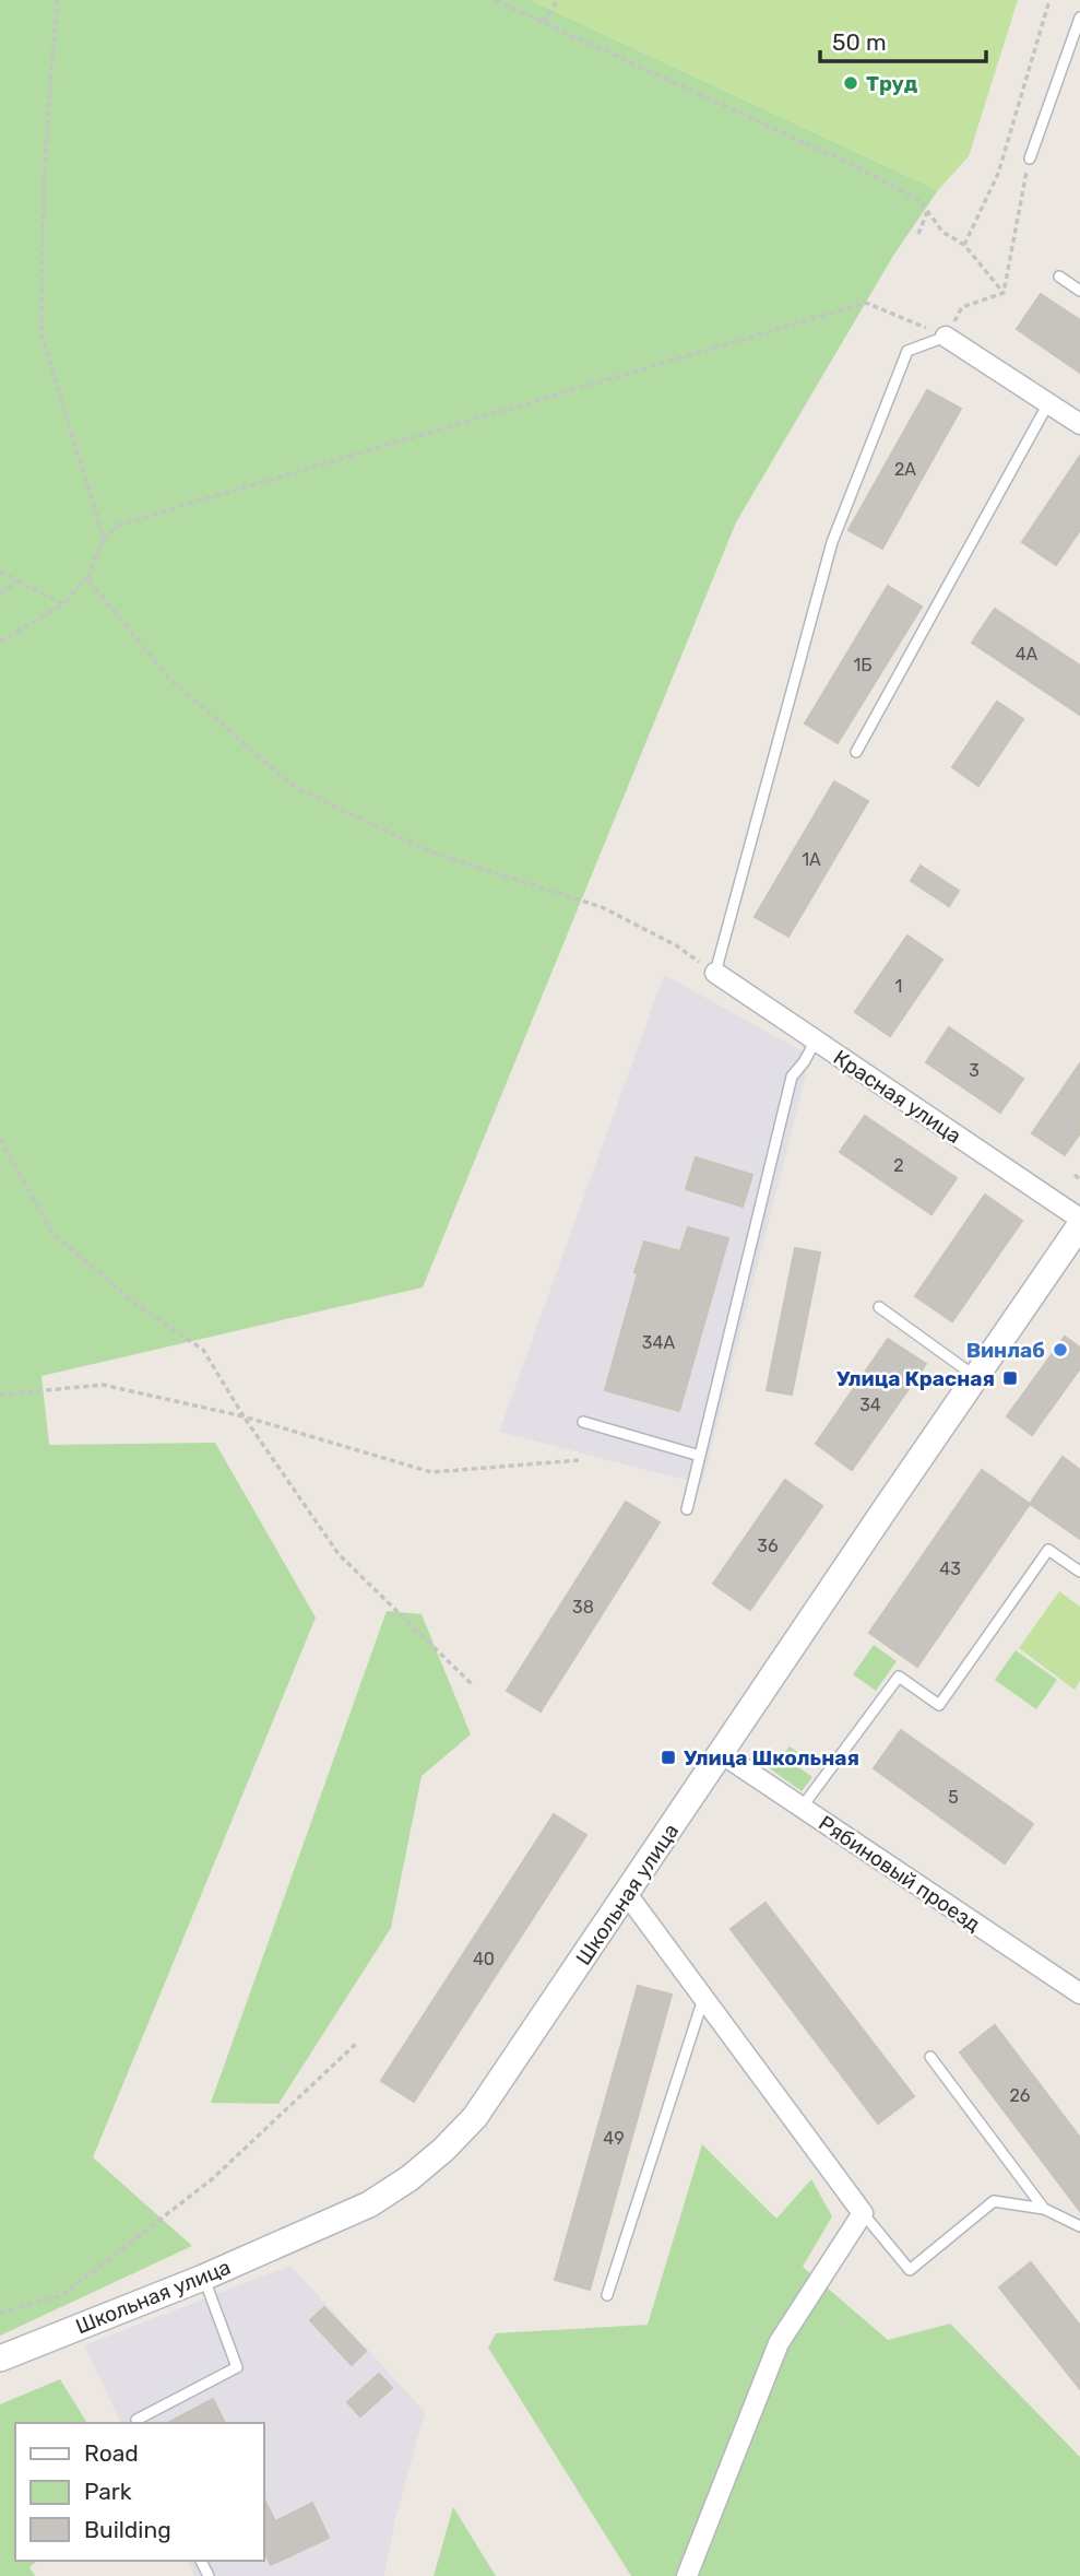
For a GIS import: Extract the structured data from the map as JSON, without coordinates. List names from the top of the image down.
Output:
{
  "streets": {
    "street": ["Красная улица", "Рябиновый проезд", "Школьная улица"]
  },
  "crossings": [
    ["Красная улица", "Школьная улица"],
    ["Рябиновый проезд", "Школьная улица"]
  ],
  "places": {
    "other": ["Труд", "Винлаб"],
    "transit": ["Улица Красная", "Улица Школьная"]
  },
  "house_numbers": [
    "2А",
    "4А",
    "1Б",
    "1А",
    "1",
    "3",
    "2",
    "34А",
    "34",
    "36",
    "43",
    "38",
    "5",
    "40",
    "26",
    "49"
  ],
  "legend": ["Road", "Park", "Building"],
  "scale_bar": "50 m"
}
